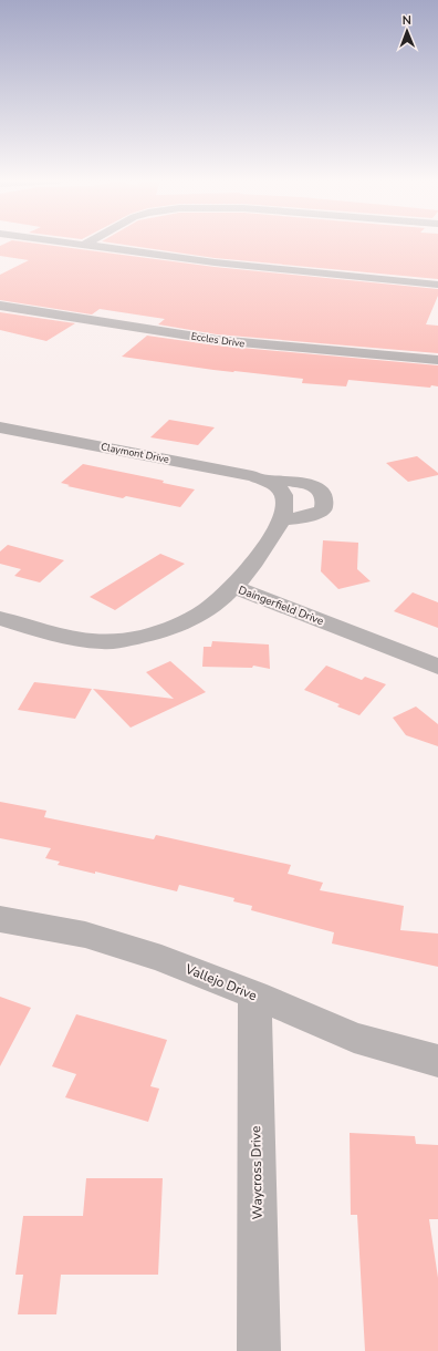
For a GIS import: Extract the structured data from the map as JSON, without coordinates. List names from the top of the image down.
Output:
{
  "streets": {
    "street": [
      "Eccles Drive",
      "Claymont Drive",
      "Daingerfield Drive",
      "Vallejo Drive",
      "Waycross Drive"
    ]
  },
  "crossings": [
    ["Vallejo Drive", "Waycross Drive"]
  ],
  "north": "top"
}
